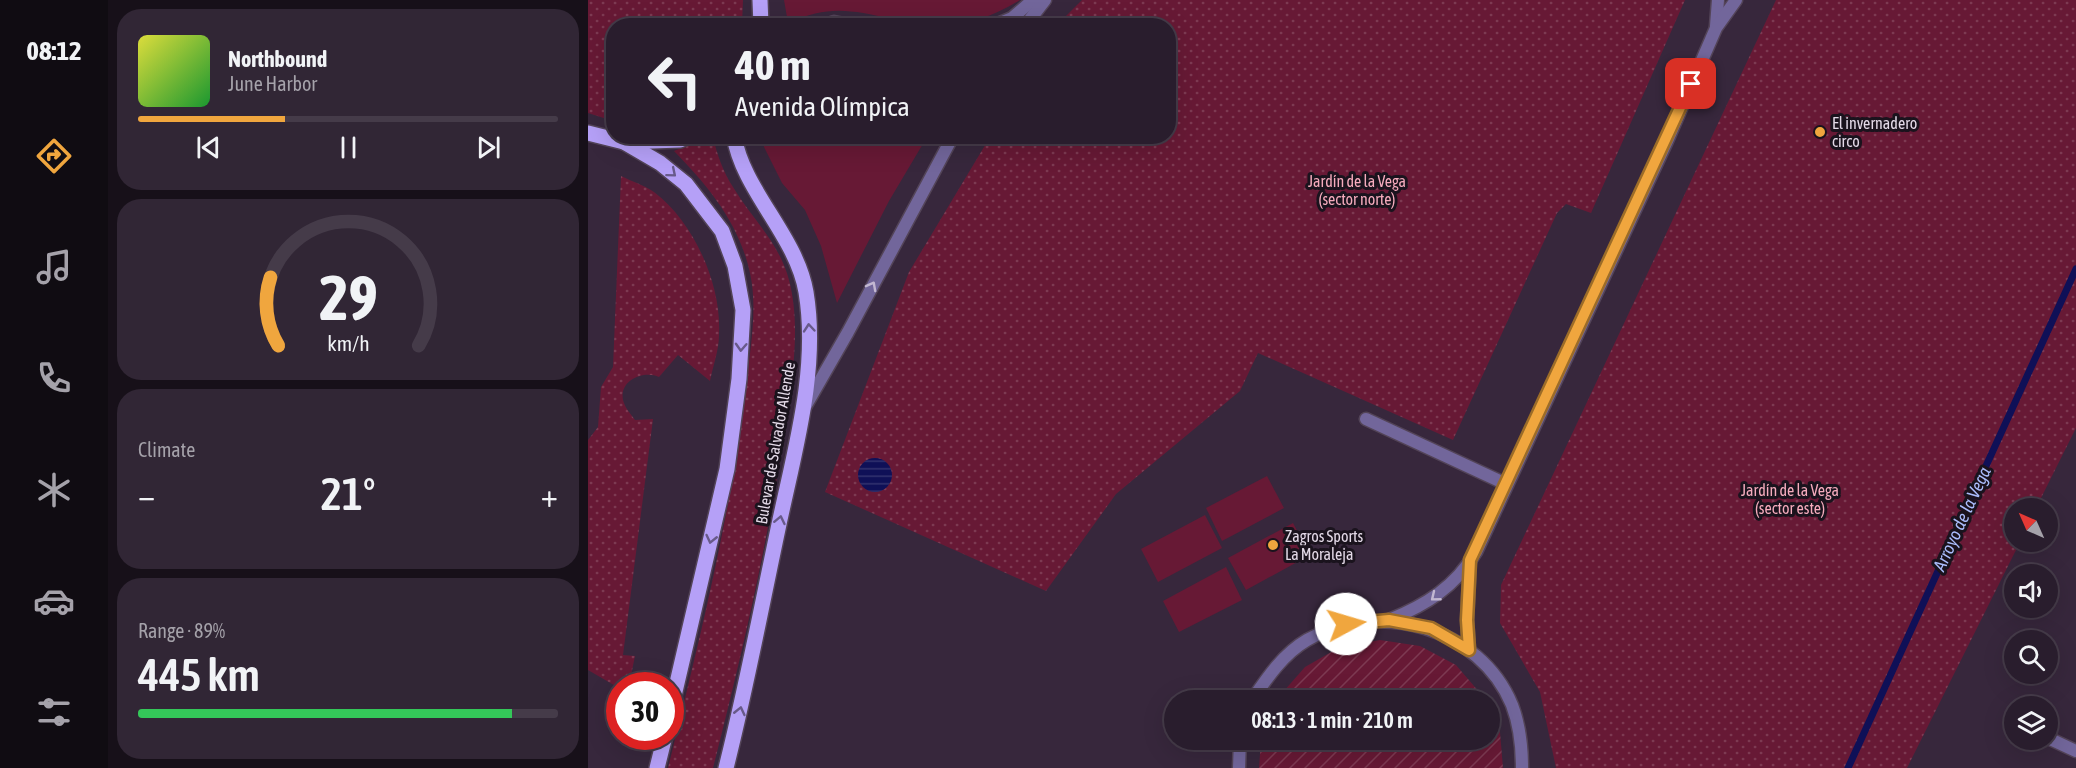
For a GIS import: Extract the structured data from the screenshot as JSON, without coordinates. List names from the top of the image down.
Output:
{
  "streets": {
    "main road": ["Bulevar de Salvador Allende"]
  },
  "water": ["Arroyo de la Vega"],
  "parks": ["Jardín de la Vega (sector norte)", "Jardín de la Vega (sector este)"],
  "places": ["El invernadero circo", "Zagros Sports La Moraleja"],
  "north": "top left",
  "page": {
    "tabs": "08:12",
    "turn": ["40 m", "Avenida Olímpica"],
    "song": ["Northbound", "June Harbor"],
    "tile": [
      "Climate",
      ["Range · 89%", "445 km"]
    ],
    "heat": ["−", "21°", "+"],
    "limit": "30",
    "trip": "08:13 · 1 min · 210 m",
    "gauge": ["29", "km/h"]
  }
}
